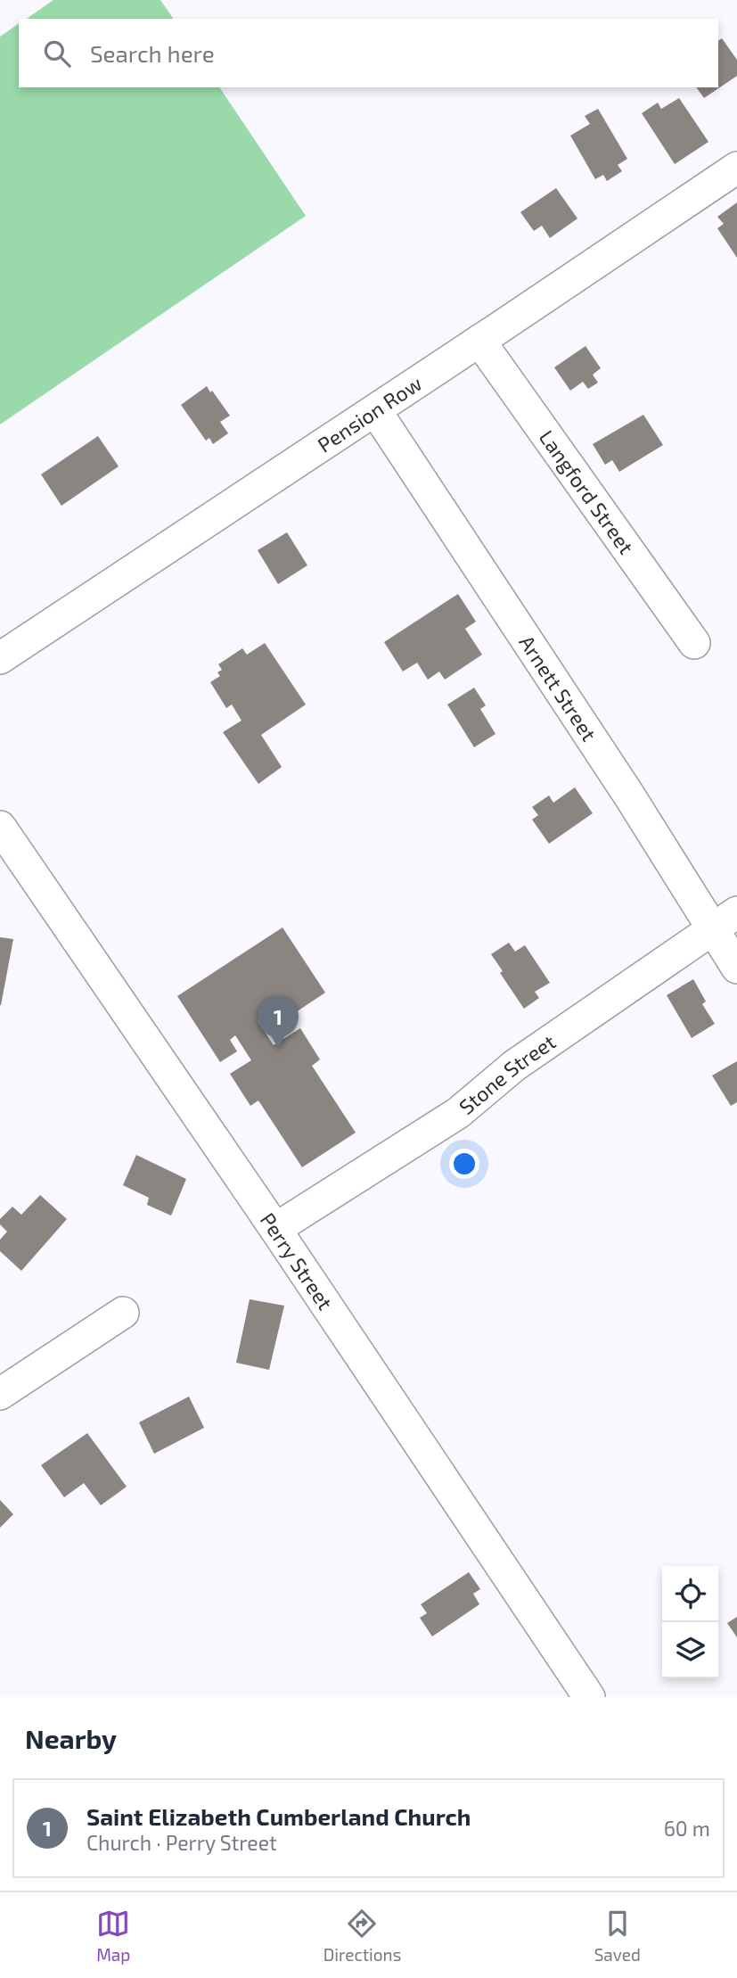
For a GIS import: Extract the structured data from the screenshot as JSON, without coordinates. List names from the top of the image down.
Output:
{
  "streets": {
    "street": [
      "Pension Row",
      "Langford Street",
      "Arnett Street",
      "Stone Street",
      "Perry Street"
    ]
  },
  "crossings": [
    ["Pension Row", "Langford Street"],
    ["Pension Row", "Arnett Street"],
    ["Arnett Street", "Stone Street"],
    ["Stone Street", "Perry Street"]
  ],
  "page": {
    "search": "Search here",
    "pins": "1",
    "heading": "Nearby",
    "list": [
      {
        "mark": "1",
        "name": "Saint Elizabeth Cumberland Church",
        "note": "Church · Perry Street",
        "value": "60 m"
      }
    ],
    "nav": ["Map", "Directions", "Saved"]
  }
}
